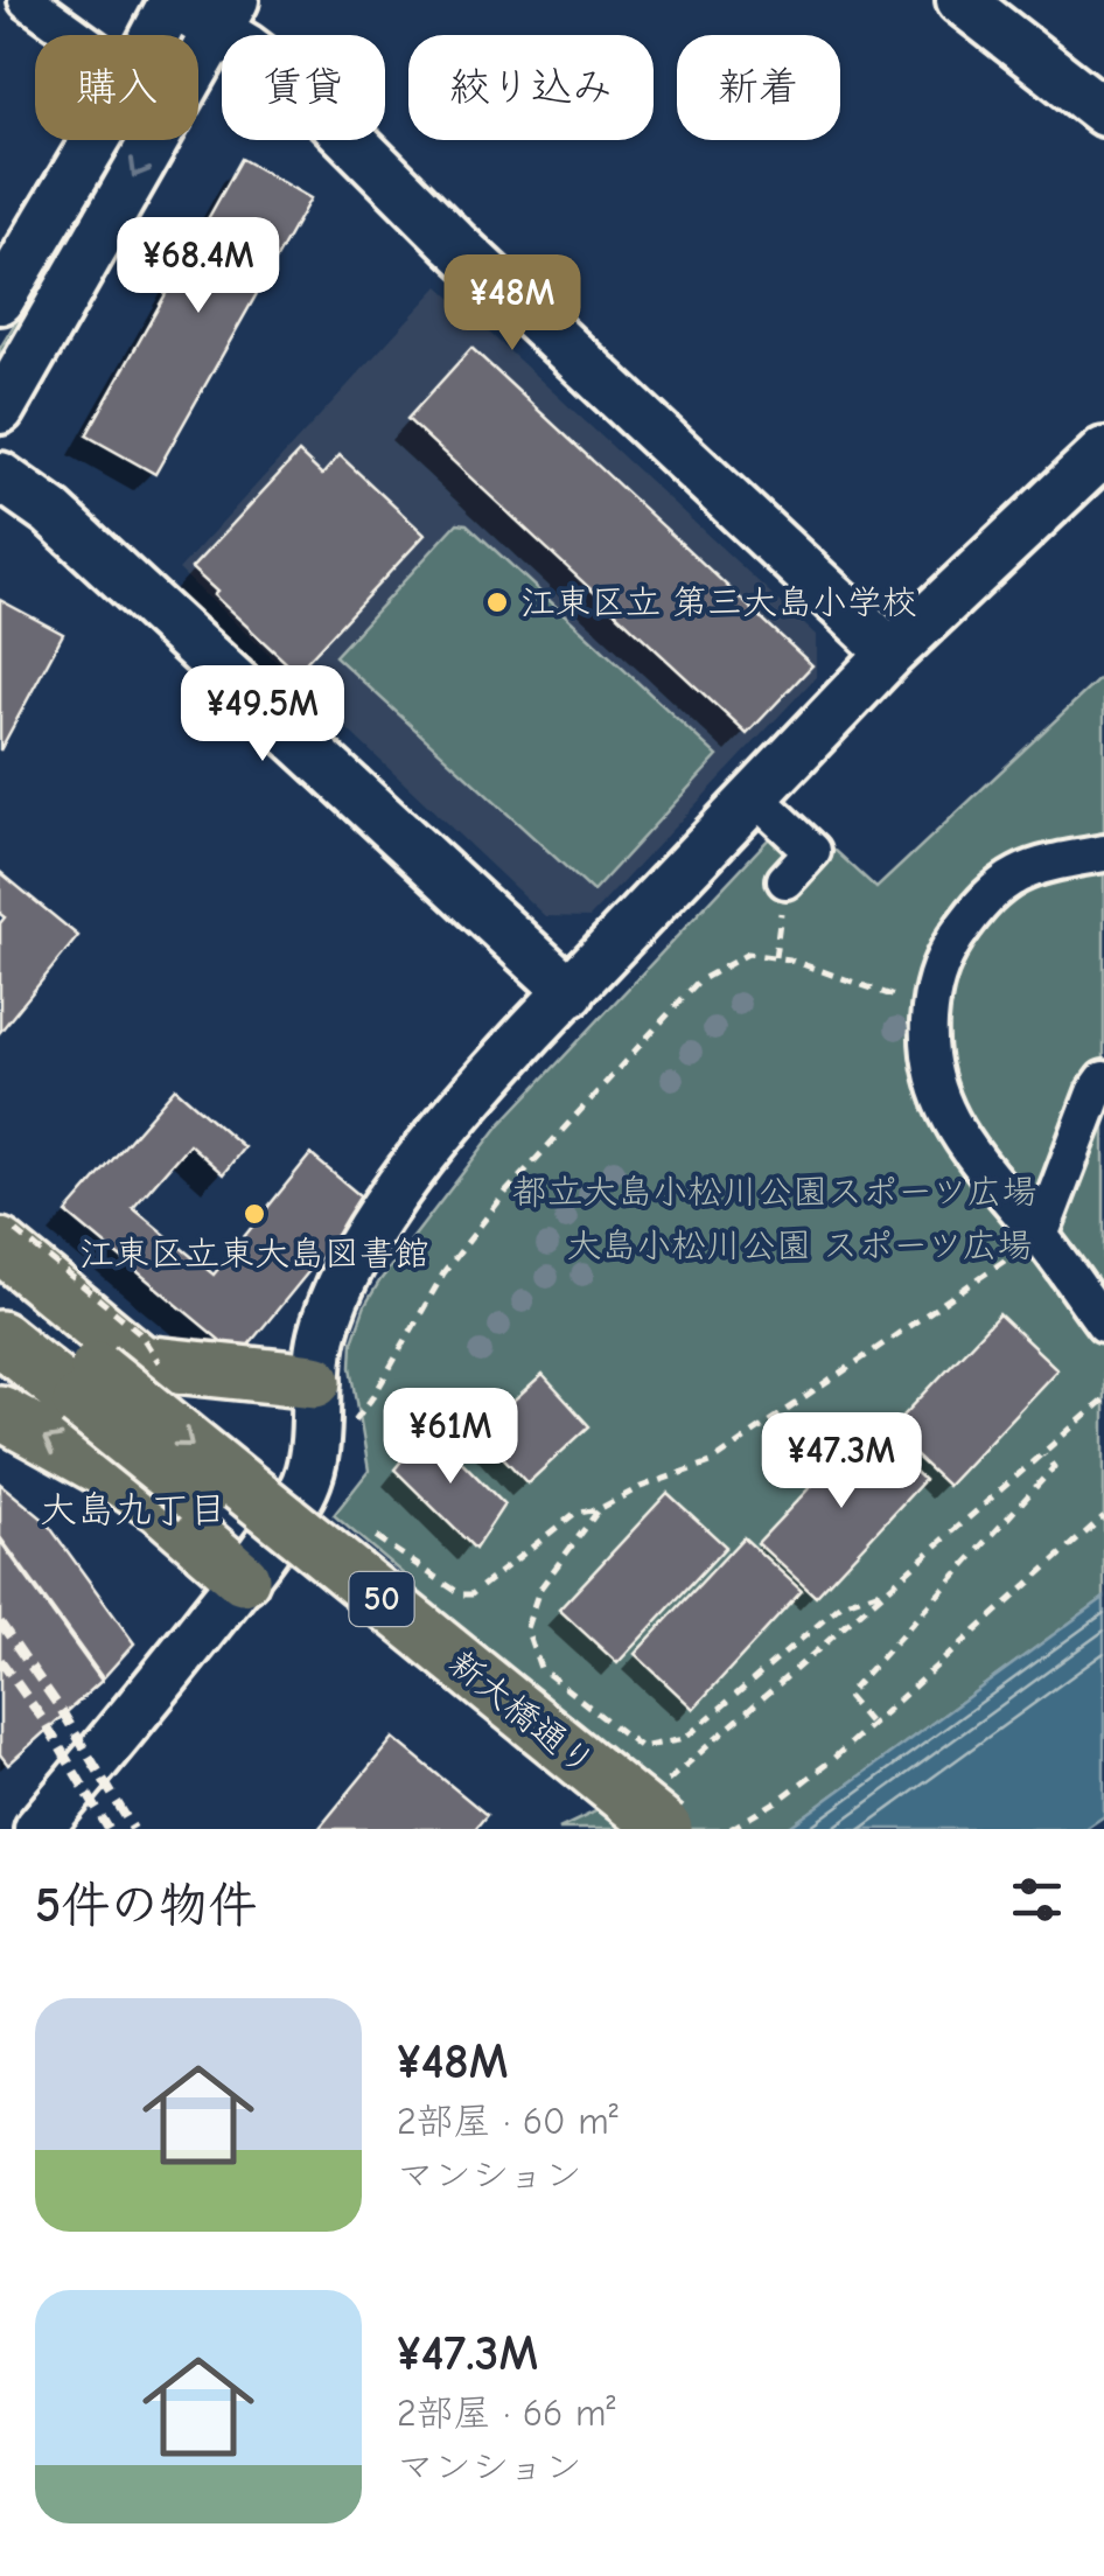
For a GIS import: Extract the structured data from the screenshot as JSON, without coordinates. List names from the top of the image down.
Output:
{
  "streets": {
    "main road": ["50", "新大橋通り"]
  },
  "districts": ["大島九丁目"],
  "parks": ["都立大島小松川公園スポーツ広場", "大島小松川公園 スポーツ広場"],
  "places": ["江東区立 第三大島小学校", "江東区立東大島図書館"],
  "page": {
    "chip": [
      "購入",
      "賃貸",
      "絞り込み",
      "新着"
    ],
    "price": [
      "¥68.4M",
      "¥48M",
      "¥49.5M",
      "¥61M",
      "¥47.3M"
    ],
    "heading": "5件の物件",
    "list": [
      {
        "name": "¥48M",
        "note": "2部屋 · 60 m² · マンション"
      },
      {
        "name": "¥47.3M",
        "note": "2部屋 · 66 m² · マンション"
      }
    ]
  }
}
